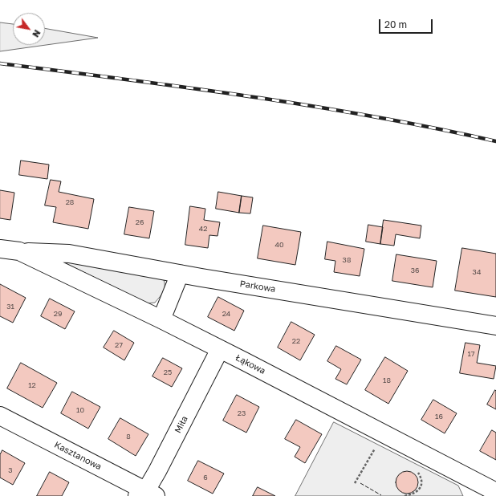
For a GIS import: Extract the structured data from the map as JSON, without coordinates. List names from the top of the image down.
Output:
{
  "streets": {
    "street": [
      "Parkowa",
      "Łąkowa",
      "Miła",
      "Kasztanowa"
    ]
  },
  "crossings": [
    ["Parkowa", "Łąkowa"],
    ["Łąkowa", "Miła"],
    ["Miła", "Kasztanowa"]
  ],
  "house_numbers": [
    "28",
    "26",
    "42",
    "40",
    "38",
    "36",
    "34",
    "31",
    "29",
    "24",
    "22",
    "27",
    "17",
    "25",
    "18",
    "12",
    "10",
    "23",
    "16",
    "8",
    "3",
    "6"
  ],
  "scale_bar": "20 m",
  "north": "bottom right"
}
